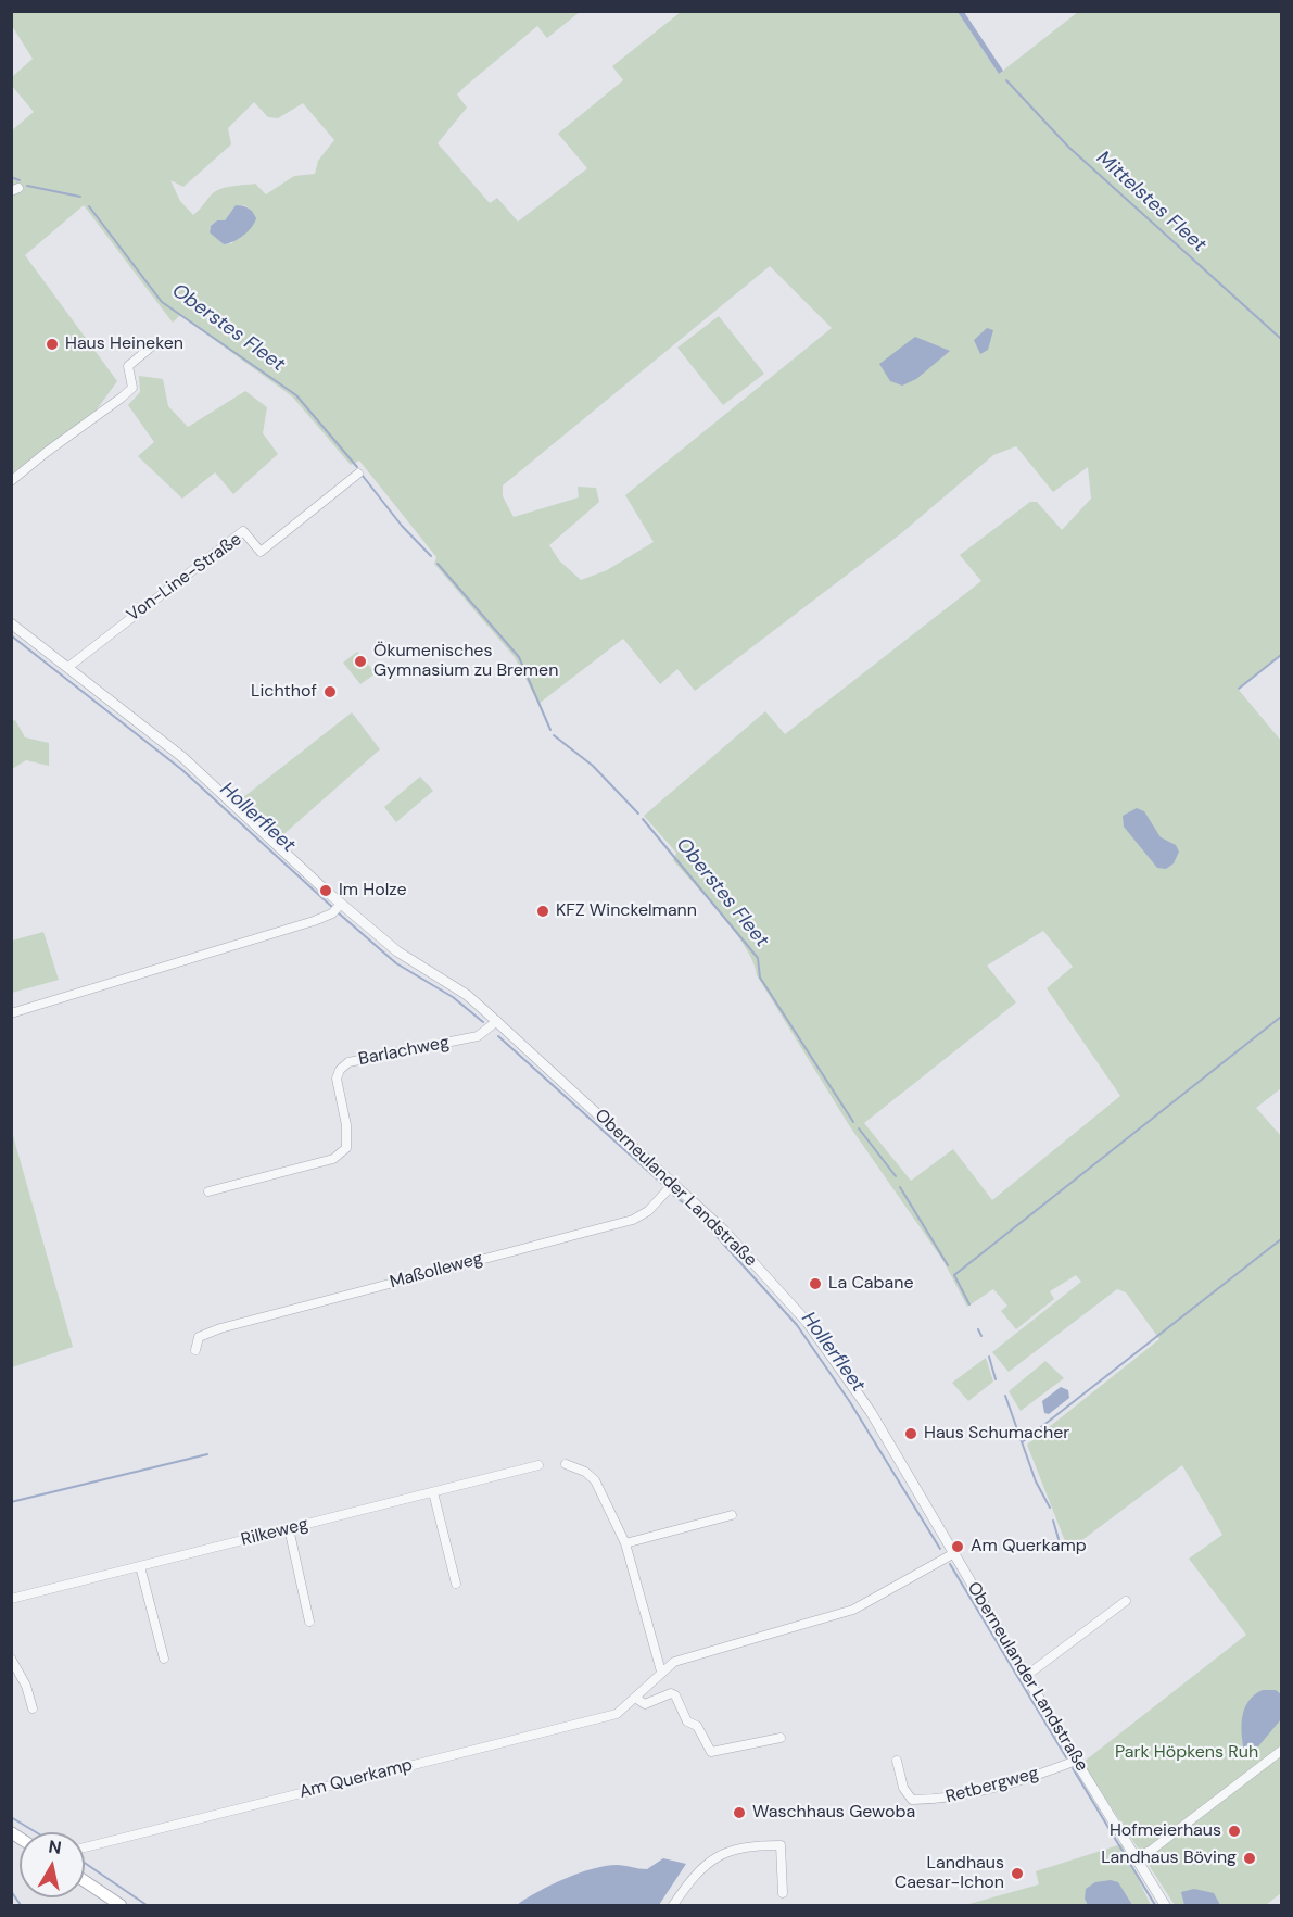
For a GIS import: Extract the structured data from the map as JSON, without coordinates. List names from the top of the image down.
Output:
{
  "streets": {
    "street": [
      "Von-Line-Straße",
      "Barlachweg",
      "Oberneulander Landstraße",
      "Maßolleweg",
      "Rilkeweg",
      "Am Querkamp",
      "Retbergweg"
    ]
  },
  "crossings": [
    ["Von-Line-Straße", "Oberneulander Landstraße"],
    ["Barlachweg", "Oberneulander Landstraße"],
    ["Oberneulander Landstraße", "Maßolleweg"],
    ["Oberneulander Landstraße", "Am Querkamp"],
    ["Oberneulander Landstraße", "Retbergweg"]
  ],
  "water": ["Mittelstes Fleet", "Oberstes Fleet", "Hollerfleet"],
  "parks": ["Park Höpkens Ruh"],
  "places": [
    "Haus Heineken",
    "Ökumenisches Gymnasium zu Bremen",
    "Lichthof",
    "Im Holze",
    "KFZ Winckelmann",
    "La Cabane",
    "Haus Schumacher",
    "Am Querkamp",
    "Waschhaus Gewoba",
    "Hofmeierhaus",
    "Landhaus Böving",
    "Landhaus Caesar-Ichon"
  ],
  "north": "top"
}
